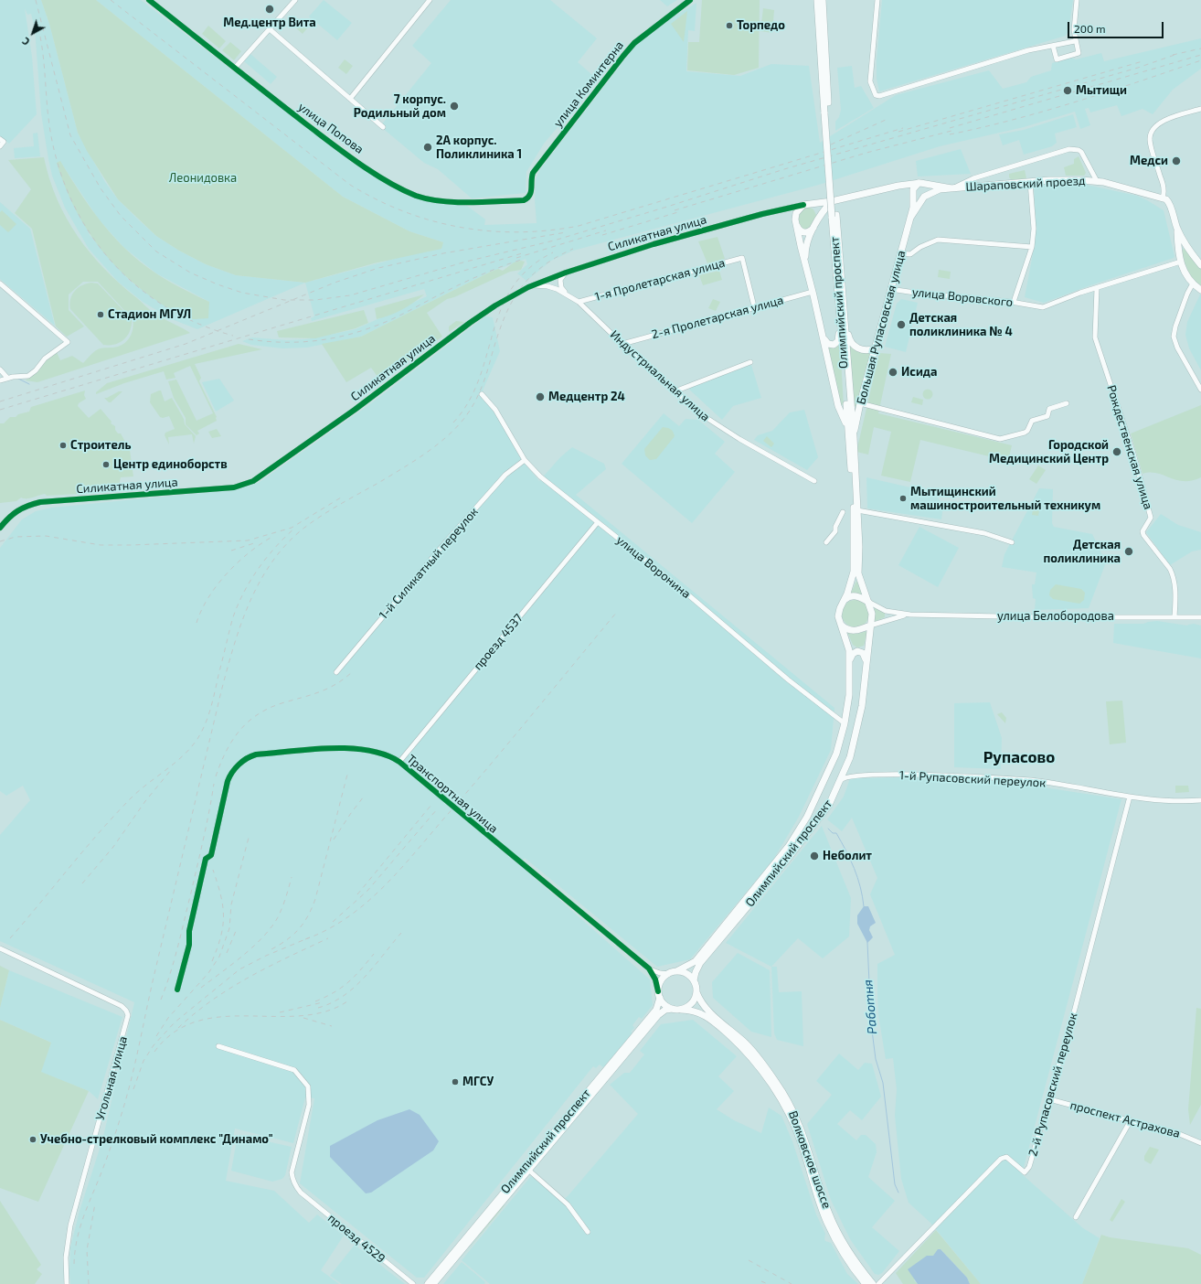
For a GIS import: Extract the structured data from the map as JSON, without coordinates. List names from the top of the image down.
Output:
{
  "streets": {
    "main road": [
      "Шараповский проезд",
      "Олимпийский проспект",
      "Большая Рупасовская улица",
      "Волковское шоссе"
    ],
    "street": [
      "улица Коминтерна",
      "улица Попова",
      "Силикатная улица",
      "1-я Пролетарская улица",
      "улица Воровского",
      "2-я Пролетарская улица",
      "Индустриальная улица",
      "Рождественская улица",
      "1-й Силикатный переулок",
      "улица Воронина",
      "улица Белобородова",
      "проезд 4537",
      "1-й Рупасовский переулок",
      "Транспортная улица",
      "Угольная улица",
      "2-й Рупасовский переулок",
      "проспект Астрахова",
      "проезд 4529"
    ]
  },
  "crossings": [
    ["улица Коминтерна", "улица Попова"],
    ["Силикатная улица", "Индустриальная улица"],
    ["1-я Пролетарская улица", "2-я Пролетарская улица"],
    ["1-я Пролетарская улица", "Индустриальная улица"],
    ["улица Воровского", "Большая Рупасовская улица"],
    ["улица Воровского", "Рождественская улица"],
    ["Олимпийский проспект", "Большая Рупасовская улица"],
    ["Олимпийский проспект", "улица Воронина"],
    ["Олимпийский проспект", "1-й Рупасовский переулок"],
    ["Олимпийский проспект", "Транспортная улица"],
    ["Олимпийский проспект", "Волковское шоссе"],
    ["2-я Пролетарская улица", "Индустриальная улица"],
    ["Рождественская улица", "улица Белобородова"],
    ["1-й Силикатный переулок", "улица Воронина"],
    ["улица Воронина", "проезд 4537"],
    ["проезд 4537", "Транспортная улица"],
    ["1-й Рупасовский переулок", "2-й Рупасовский переулок"],
    ["Транспортная улица", "Волковское шоссе"],
    ["2-й Рупасовский переулок", "проспект Астрахова"]
  ],
  "districts": ["Рупасово"],
  "water": ["Работня"],
  "parks": ["Леонидовка"],
  "places": [
    "Мед.центр Вита",
    "Торпедо",
    "Мытищи",
    "7 корпус. Родильный дом",
    "2А корпус. Поликлиника 1",
    "Медси",
    "Стадион МГУЛ",
    "Детская поликлиника № 4",
    "Исида",
    "Медцентр 24",
    "Строитель",
    "Городской Медицинский Центр",
    "Центр единоборств",
    "Мытищинский машиностроительный техникум",
    "Детская поликлиника",
    "Неболит",
    "МГСУ",
    "Учебно-стрелковый комплекс \"Динамо\""
  ],
  "scale_bar": "200 m",
  "north": "bottom left"
}
